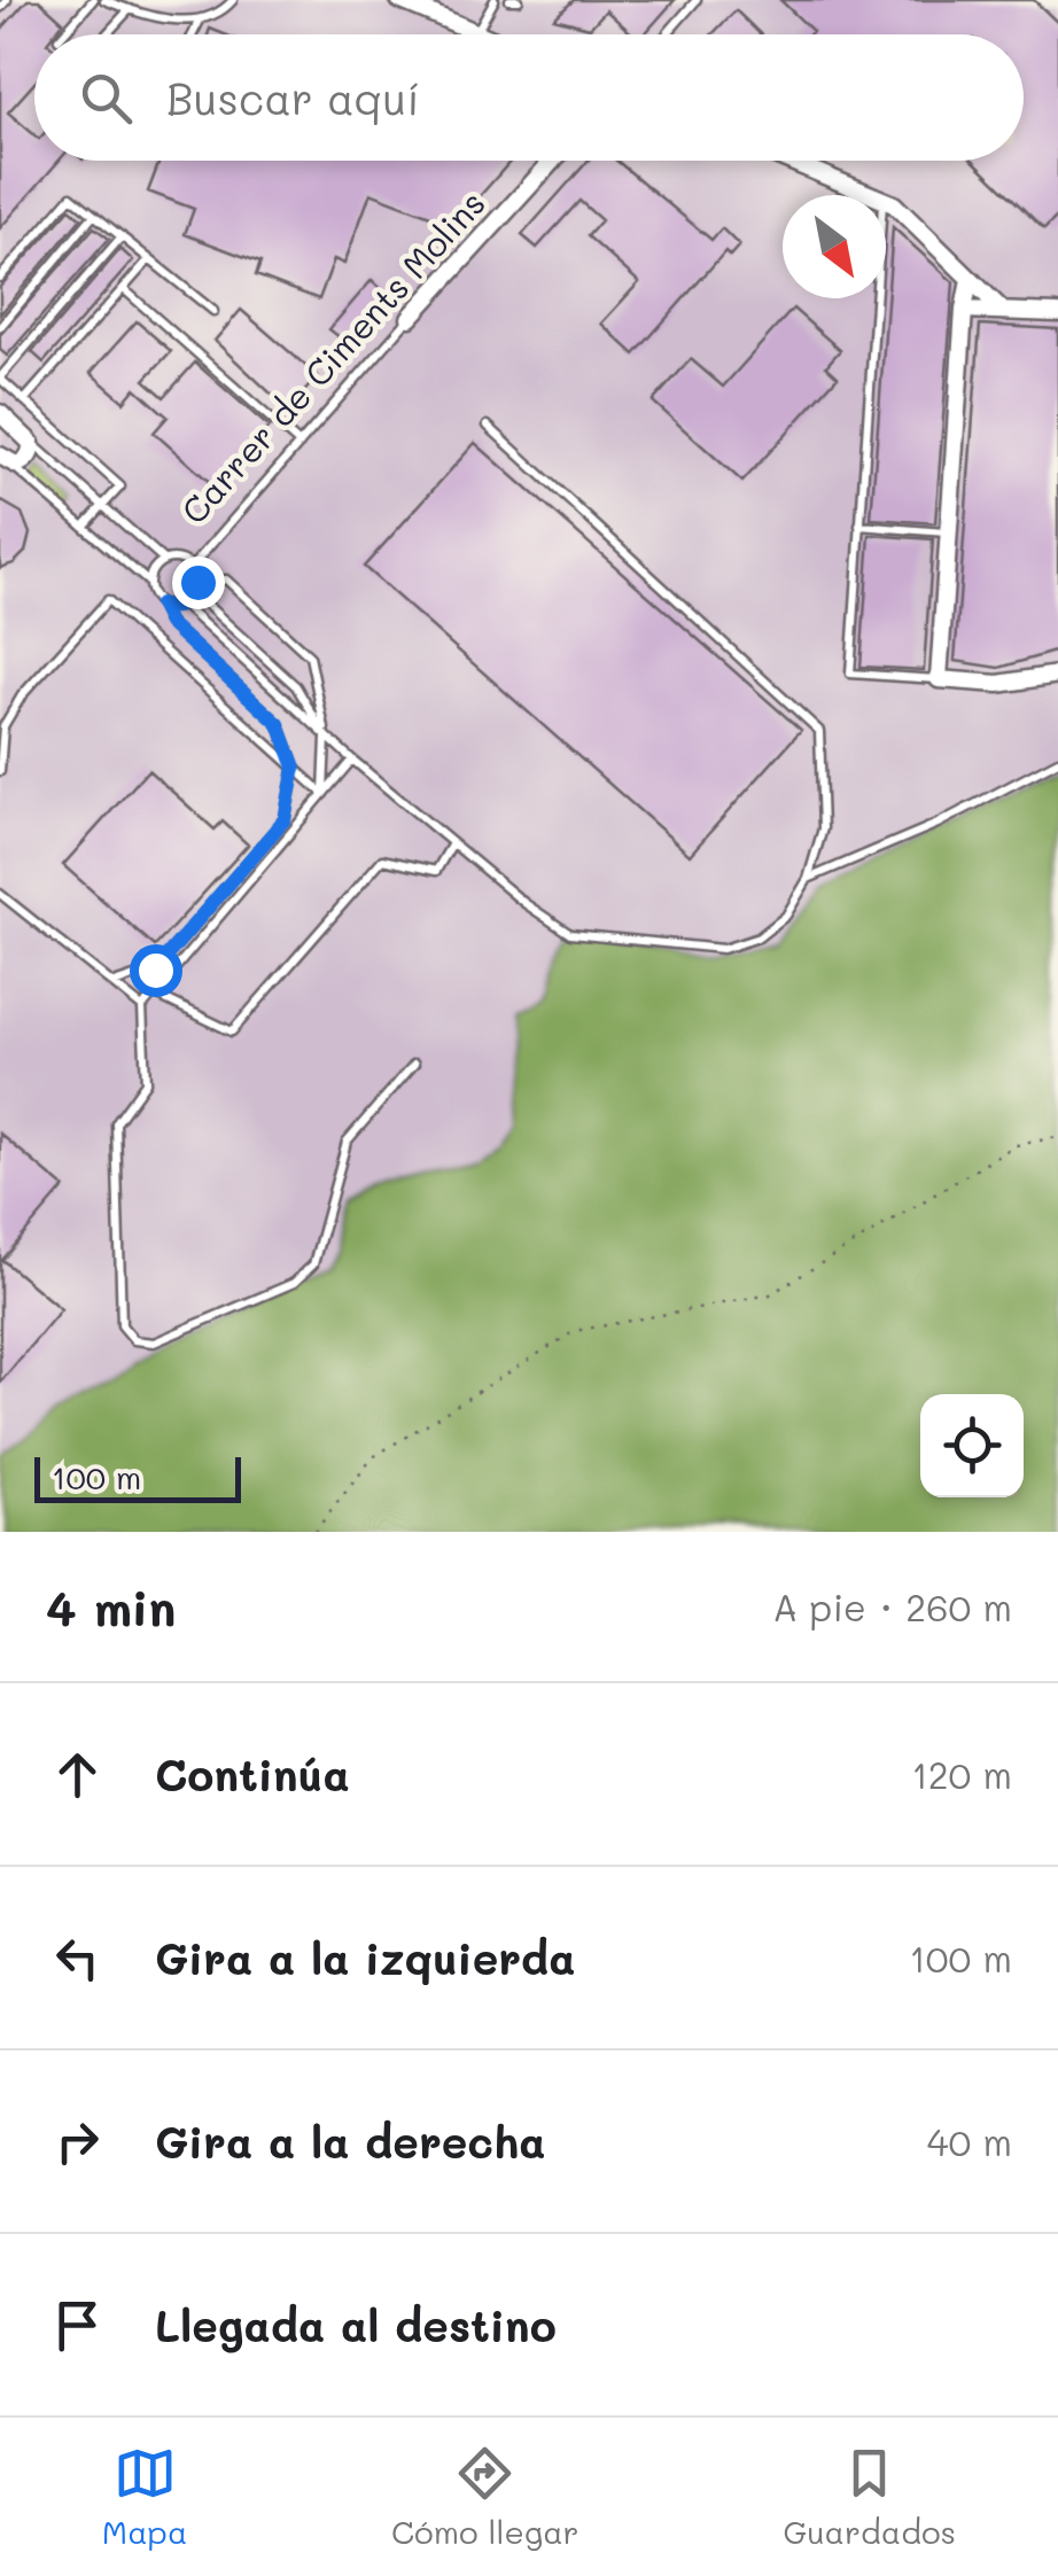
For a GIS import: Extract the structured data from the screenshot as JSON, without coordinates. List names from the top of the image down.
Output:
{
  "streets": {
    "street": ["Carrer de Ciments Molins"]
  },
  "scale_bar": "100 m",
  "north": "bottom right",
  "page": {
    "search": "Buscar aquí",
    "scale": "100 m",
    "heading": ["4 min", "A pie · 260 m"],
    "list": [
      ["Continúa", "120 m"],
      ["Gira a la izquierda", "100 m"],
      ["Gira a la derecha", "40 m"],
      "Llegada al destino"
    ],
    "nav": ["Mapa", "Cómo llegar", "Guardados"]
  }
}
